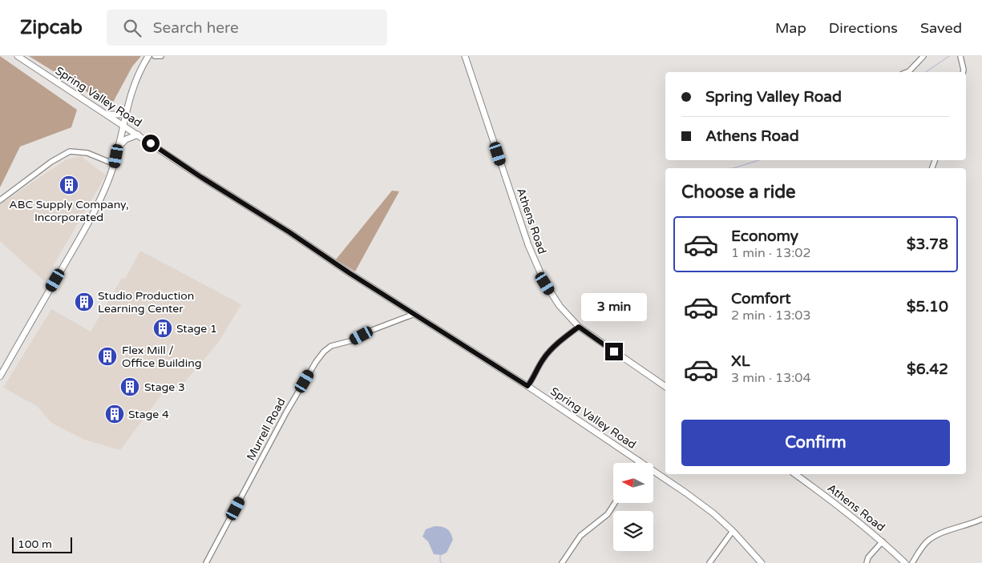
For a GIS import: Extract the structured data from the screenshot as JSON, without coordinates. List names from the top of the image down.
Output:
{
  "streets": {
    "street": ["Spring Valley Road", "Athens Road", "Murrell Road"]
  },
  "crossings": [
    ["Spring Valley Road", "Murrell Road"]
  ],
  "places": {
    "building": [
      "ABC Supply Company, Incorporated",
      "Studio Production Learning Center",
      "Stage 1",
      "Flex Mill / Office Building",
      "Stage 3",
      "Stage 4"
    ]
  },
  "scale_bar": "100 m",
  "north": "left",
  "page": {
    "header": "Zipcab",
    "search": "Search here",
    "nav": ["Map", "Directions", "Saved"],
    "banner": ["Spring Valley Road", "Athens Road"],
    "heading": "Choose a ride",
    "list": [
      {
        "name": "Economy",
        "note": "1 min · 13:02",
        "value": "$3.78"
      },
      {
        "name": "Comfort",
        "note": "2 min · 13:03",
        "value": "$5.10"
      },
      {
        "name": "XL",
        "note": "3 min · 13:04",
        "value": "$6.42"
      }
    ],
    "bubble": "3 min",
    "buttons": "Confirm",
    "scale": "100 m"
  }
}
